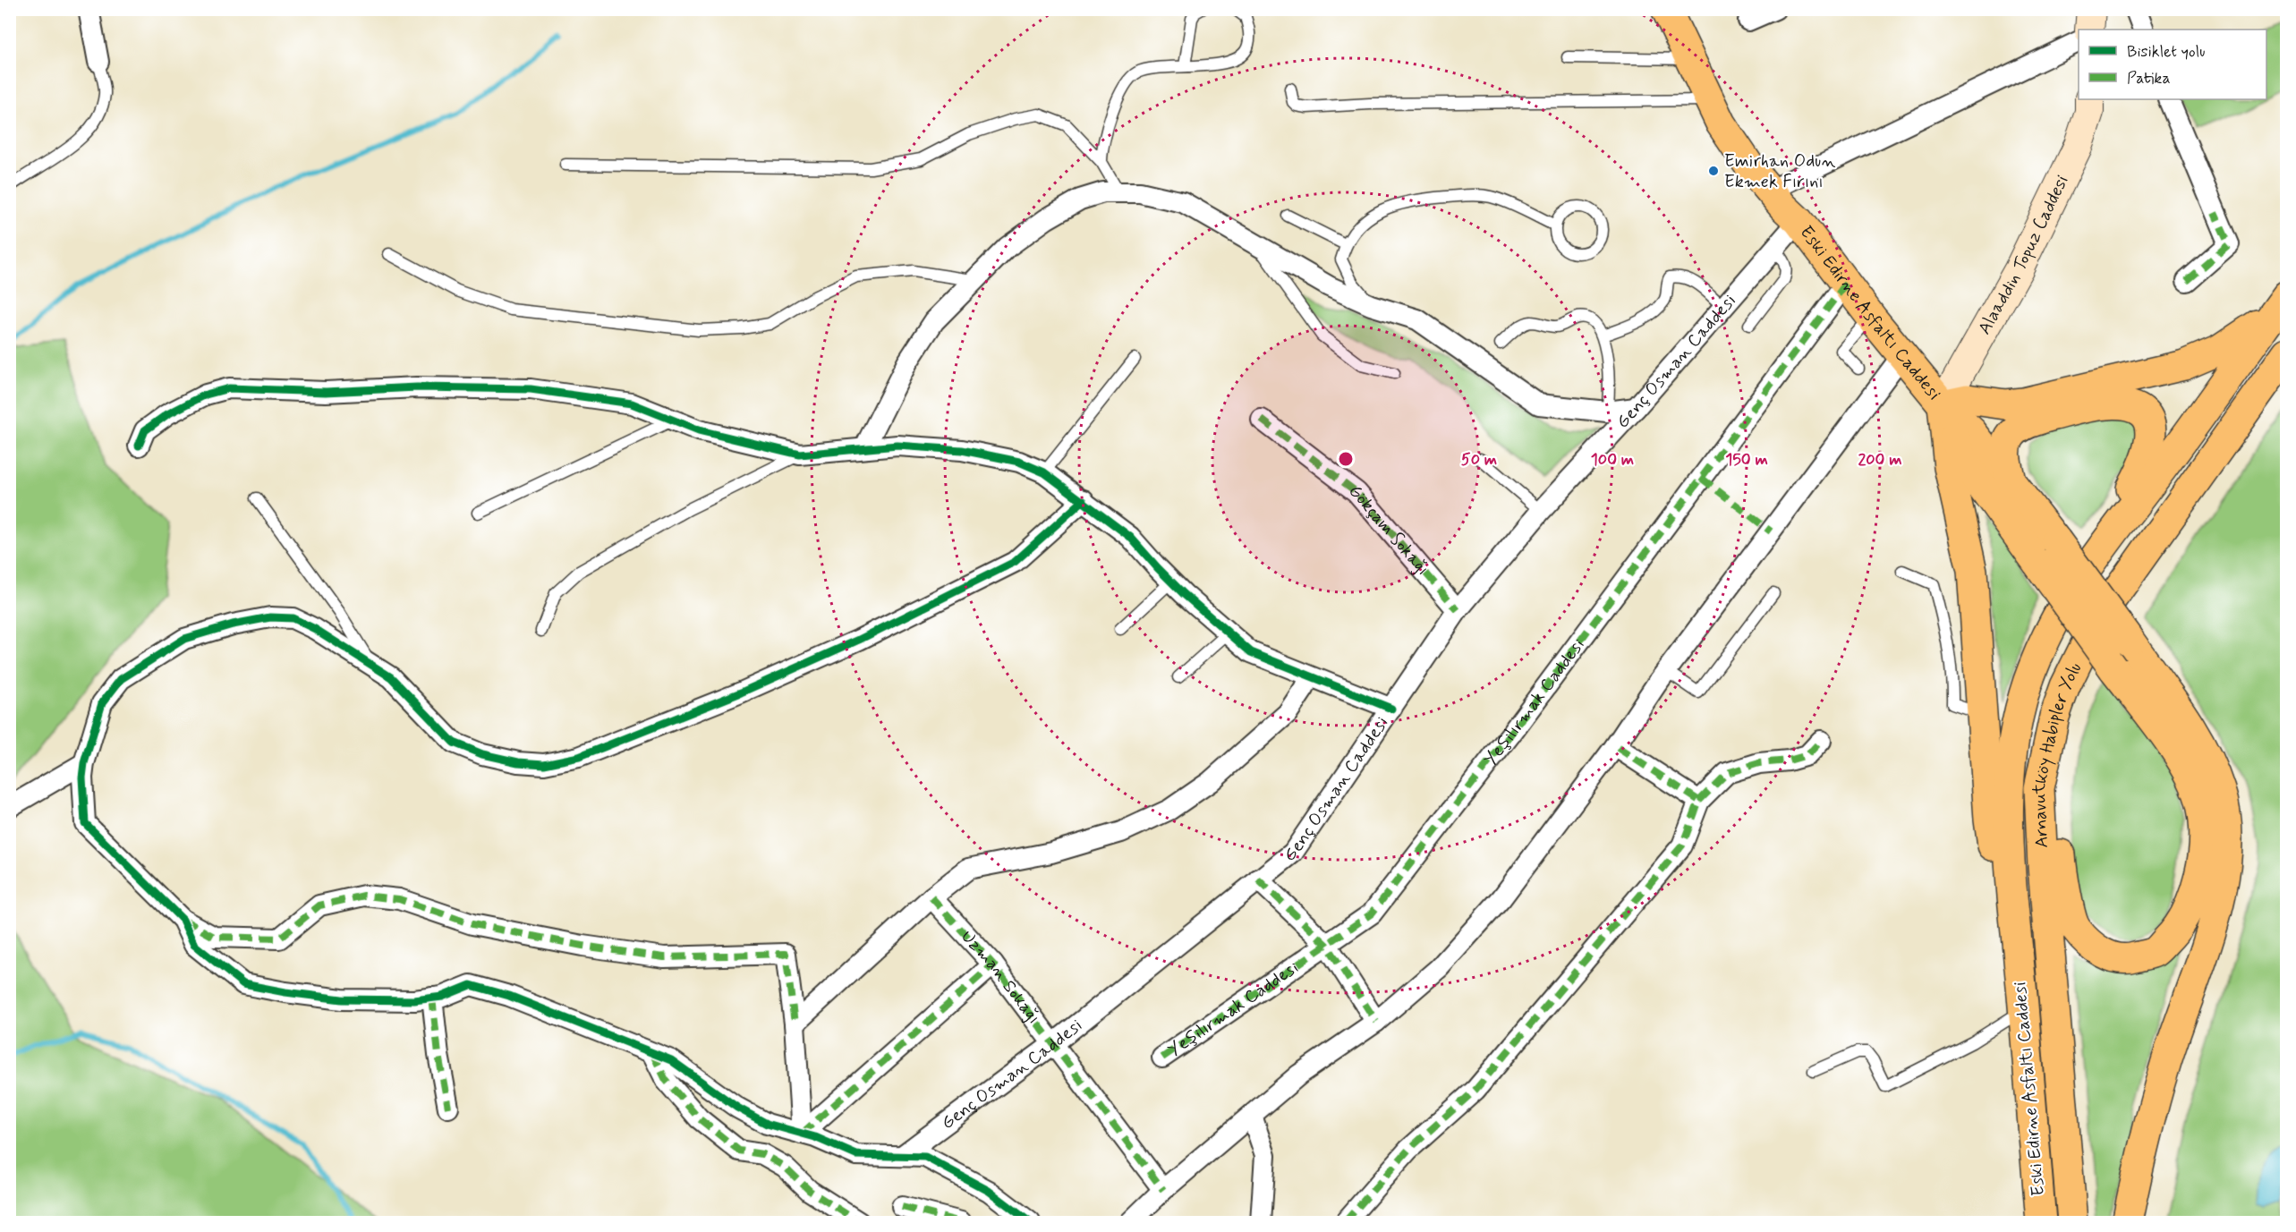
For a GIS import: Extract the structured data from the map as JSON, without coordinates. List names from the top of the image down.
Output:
{
  "streets": {
    "main road": ["Alaaddin Topuz Caddesi", "Eski Edirne Asfaltı Caddesi", "Arnavutköy Habipler Yolu"],
    "street": [
      "Genç Osman Caddesi",
      "Gökçam Sokağı",
      "Yeşilırmak Caddesi",
      "Uzman Sokağı"
    ]
  },
  "crossings": [
    ["Alaaddin Topuz Caddesi", "Eski Edirne Asfaltı Caddesi"],
    ["Eski Edirne Asfaltı Caddesi", "Genç Osman Caddesi"],
    ["Eski Edirne Asfaltı Caddesi", "Yeşilırmak Caddesi"],
    ["Eski Edirne Asfaltı Caddesi", "Arnavutköy Habipler Yolu"],
    ["Genç Osman Caddesi", "Gökçam Sokağı"],
    ["Genç Osman Caddesi", "Uzman Sokağı"]
  ],
  "places": ["Emirhan Odun Ekmek Fırını"],
  "legend": ["Bisiklet yolu", "Patika"],
  "rings": [
    "50 m",
    "100 m",
    "150 m",
    "200 m"
  ]
}
